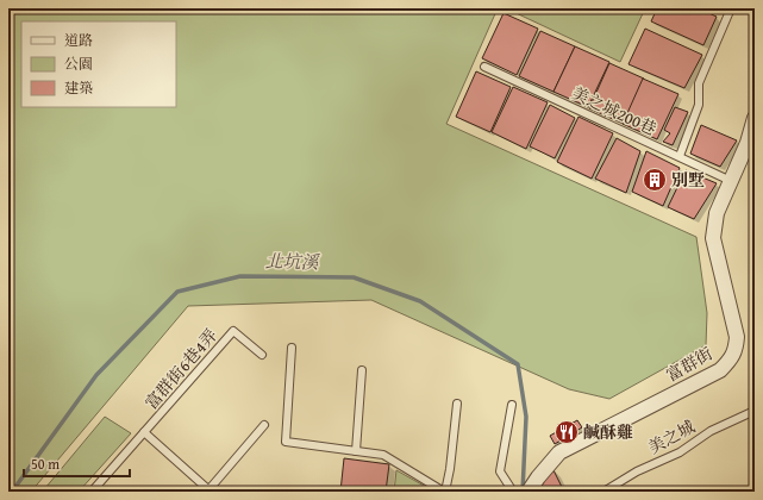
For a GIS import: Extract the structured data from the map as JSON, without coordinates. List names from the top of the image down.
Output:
{
  "streets": {
    "street": ["富群街"],
    "lane": ["美之城200巷", "富群街6巷4弄", "美之城"]
  },
  "crossings": [
    ["美之城200巷", "富群街"]
  ],
  "water": ["北坑溪"],
  "places": {
    "building": ["別墅"],
    "restaurant": ["鹹酥雞"]
  },
  "legend": ["道路", "公園", "建築"],
  "scale_bar": "50 m"
}
